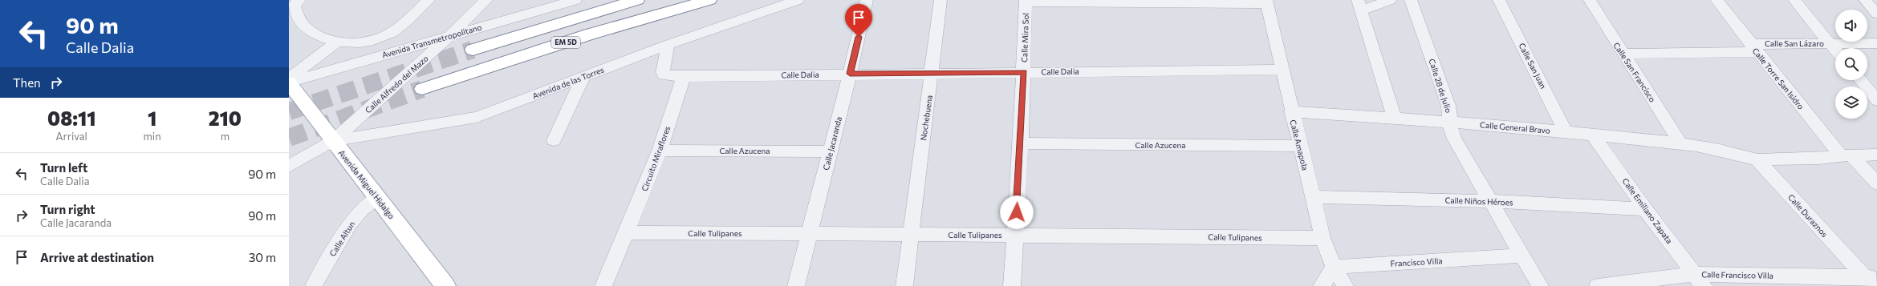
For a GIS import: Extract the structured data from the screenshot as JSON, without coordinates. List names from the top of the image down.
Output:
{
  "streets": {
    "main road": ["EM 5D", "Avenida Miguel Hidalgo"],
    "street": [
      "Calle Mira Sol",
      "Avenida Transmetropolitano",
      "Calle San Lázaro",
      "Calle San Juan",
      "Calle Dalia",
      "Calle San Francisco",
      "Calle Torre San Isidro",
      "Avenida de las Torres",
      "Calle Alfredo del Mazo",
      "Calle 28 de Julio",
      "Nochebuena",
      "Calle General Bravo",
      "Calle Jacaranda",
      "Calle Azucena",
      "Calle Amapola",
      "Circuito Miraflores",
      "Calle Niños Héroes",
      "Calle Emiliano Zapata",
      "Calle Duraznos",
      "Calle Tulipanes",
      "Calle Altun",
      "Francisco Villa",
      "Calle Francisco Villa"
    ]
  },
  "crossings": [
    ["Calle Mira Sol", "Calle Dalia"],
    ["Calle Mira Sol", "Calle Azucena"],
    ["Calle Mira Sol", "Calle Tulipanes"],
    ["Avenida Transmetropolitano", "Calle Alfredo del Mazo"],
    ["Avenida Transmetropolitano", "Avenida Miguel Hidalgo"],
    ["Calle San Lázaro", "Calle San Francisco"],
    ["Calle San Lázaro", "Calle Torre San Isidro"],
    ["Calle San Juan", "Calle General Bravo"],
    ["Calle Dalia", "Nochebuena"],
    ["Calle Dalia", "Calle Jacaranda"],
    ["Calle Dalia", "Calle Amapola"],
    ["Calle Dalia", "Circuito Miraflores"],
    ["Calle San Francisco", "Calle General Bravo"],
    ["Avenida de las Torres", "Calle Alfredo del Mazo"],
    ["Avenida de las Torres", "Avenida Miguel Hidalgo"],
    ["Calle Alfredo del Mazo", "Avenida Miguel Hidalgo"],
    ["Calle 28 de Julio", "Calle General Bravo"],
    ["Calle 28 de Julio", "Calle Niños Héroes"],
    ["Calle 28 de Julio", "Francisco Villa"],
    ["Nochebuena", "Calle Tulipanes"],
    ["Calle General Bravo", "Calle Amapola"],
    ["Calle General Bravo", "Calle Emiliano Zapata"],
    ["Calle General Bravo", "Calle Duraznos"],
    ["Calle Jacaranda", "Calle Azucena"],
    ["Calle Jacaranda", "Calle Tulipanes"],
    ["Calle Azucena", "Calle Amapola"],
    ["Calle Azucena", "Circuito Miraflores"],
    ["Calle Amapola", "Calle Niños Héroes"],
    ["Calle Amapola", "Calle Tulipanes"],
    ["Calle Amapola", "Francisco Villa"],
    ["Circuito Miraflores", "Calle Tulipanes"],
    ["Avenida Miguel Hidalgo", "Calle Altun"],
    ["Calle Niños Héroes", "Calle Emiliano Zapata"],
    ["Calle Emiliano Zapata", "Calle Francisco Villa"],
    ["Calle Duraznos", "Calle Francisco Villa"]
  ],
  "page": {
    "turn": ["90 m", "Calle Dalia"],
    "then": "Then",
    "eta": [
      "08:11",
      "Arrival",
      "1",
      "min",
      "210",
      "m"
    ],
    "list": [
      {
        "name": "Turn left",
        "note": "Calle Dalia",
        "value": "90 m"
      },
      {
        "name": "Turn right",
        "note": "Calle Jacaranda",
        "value": "90 m"
      },
      {
        "name": "Arrive at destination",
        "value": "30 m"
      }
    ]
  }
}
